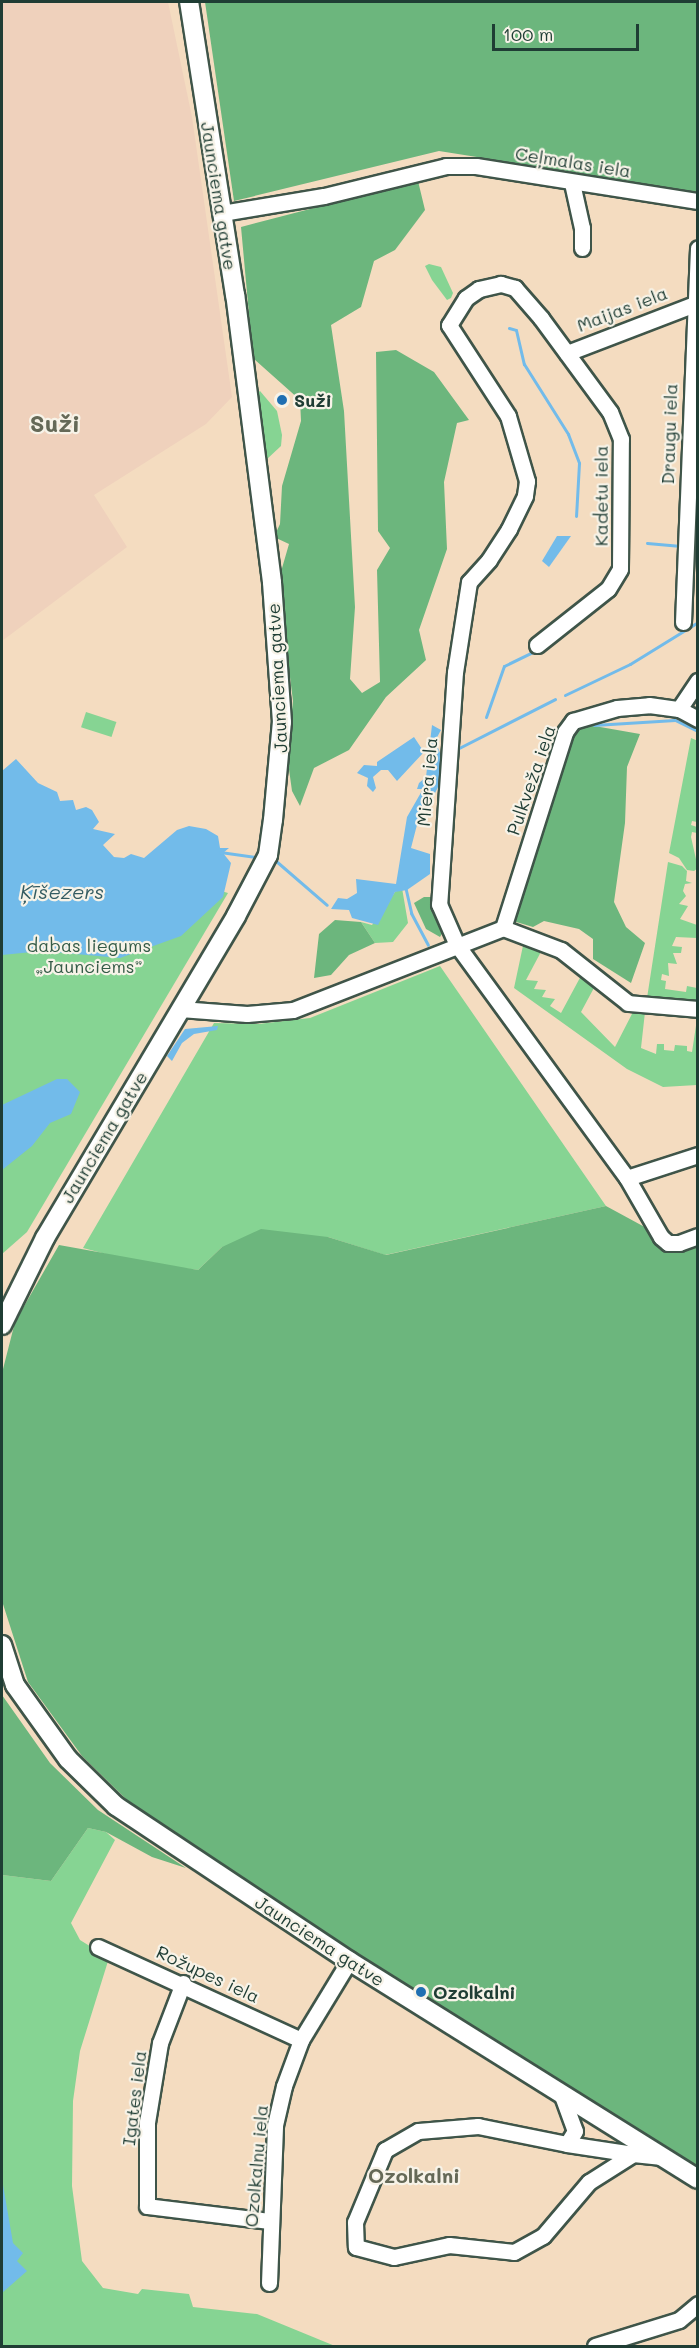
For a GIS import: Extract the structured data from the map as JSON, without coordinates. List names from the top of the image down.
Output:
{
  "streets": {
    "main road": ["Jaunciema gatve"],
    "street": [
      "Ceļmalas iela",
      "Maijas iela",
      "Draugu iela",
      "Kadetu iela",
      "Pulkveža iela",
      "Miera iela",
      "Rožupes iela",
      "Igates iela",
      "Ozolkalnu iela"
    ]
  },
  "crossings": [
    ["Ceļmalas iela", "Jaunciema gatve"],
    ["Jaunciema gatve", "Ozolkalnu iela"],
    ["Maijas iela", "Draugu iela"],
    ["Maijas iela", "Kadetu iela"],
    ["Kadetu iela", "Miera iela"],
    ["Rožupes iela", "Igates iela"],
    ["Rožupes iela", "Ozolkalnu iela"],
    ["Igates iela", "Ozolkalnu iela"]
  ],
  "districts": ["Suži", "Ozolkalni"],
  "water": ["Ķīšezers"],
  "parks": ["dabas liegums „Jaunciems”"],
  "places": ["Suži", "Ozolkalni"],
  "scale_bar": "100 m"
}
